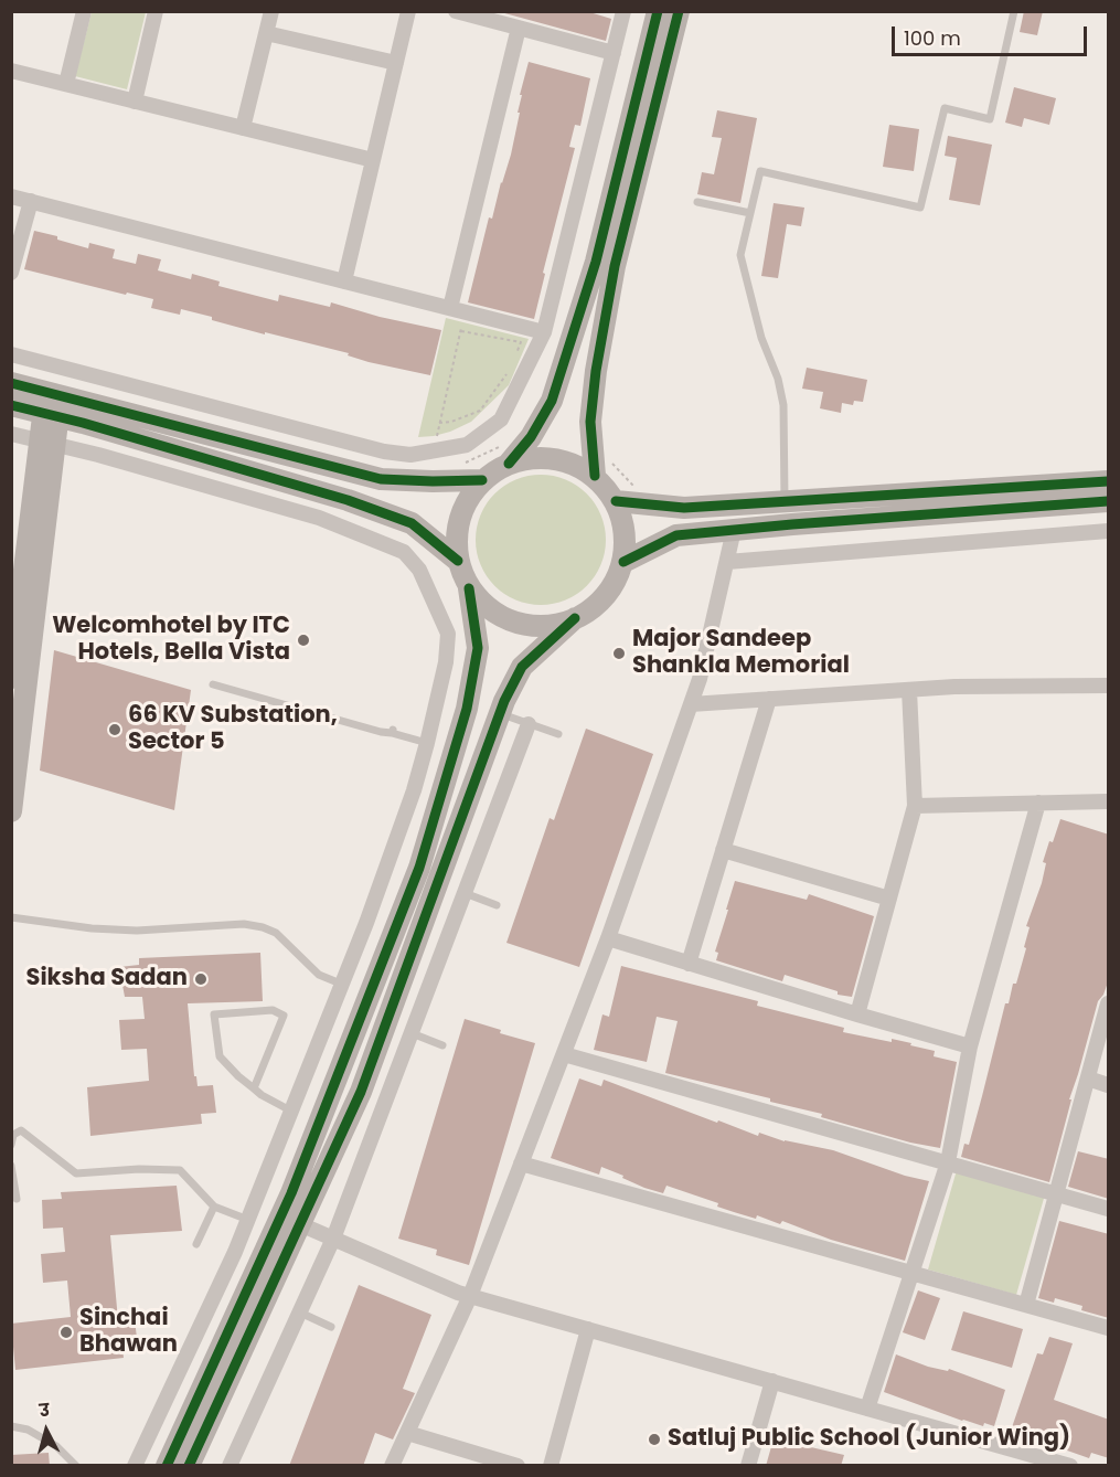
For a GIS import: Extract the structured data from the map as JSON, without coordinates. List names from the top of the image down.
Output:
{
  "places": [
    "Welcomhotel by ITC Hotels, Bella Vista",
    "Major Sandeep Shankla Memorial",
    "66 KV Substation, Sector 5",
    "Siksha Sadan",
    "Sinchai Bhawan",
    "Satluj Public School (Junior Wing)"
  ],
  "scale_bar": "100 m",
  "north": "top"
}
